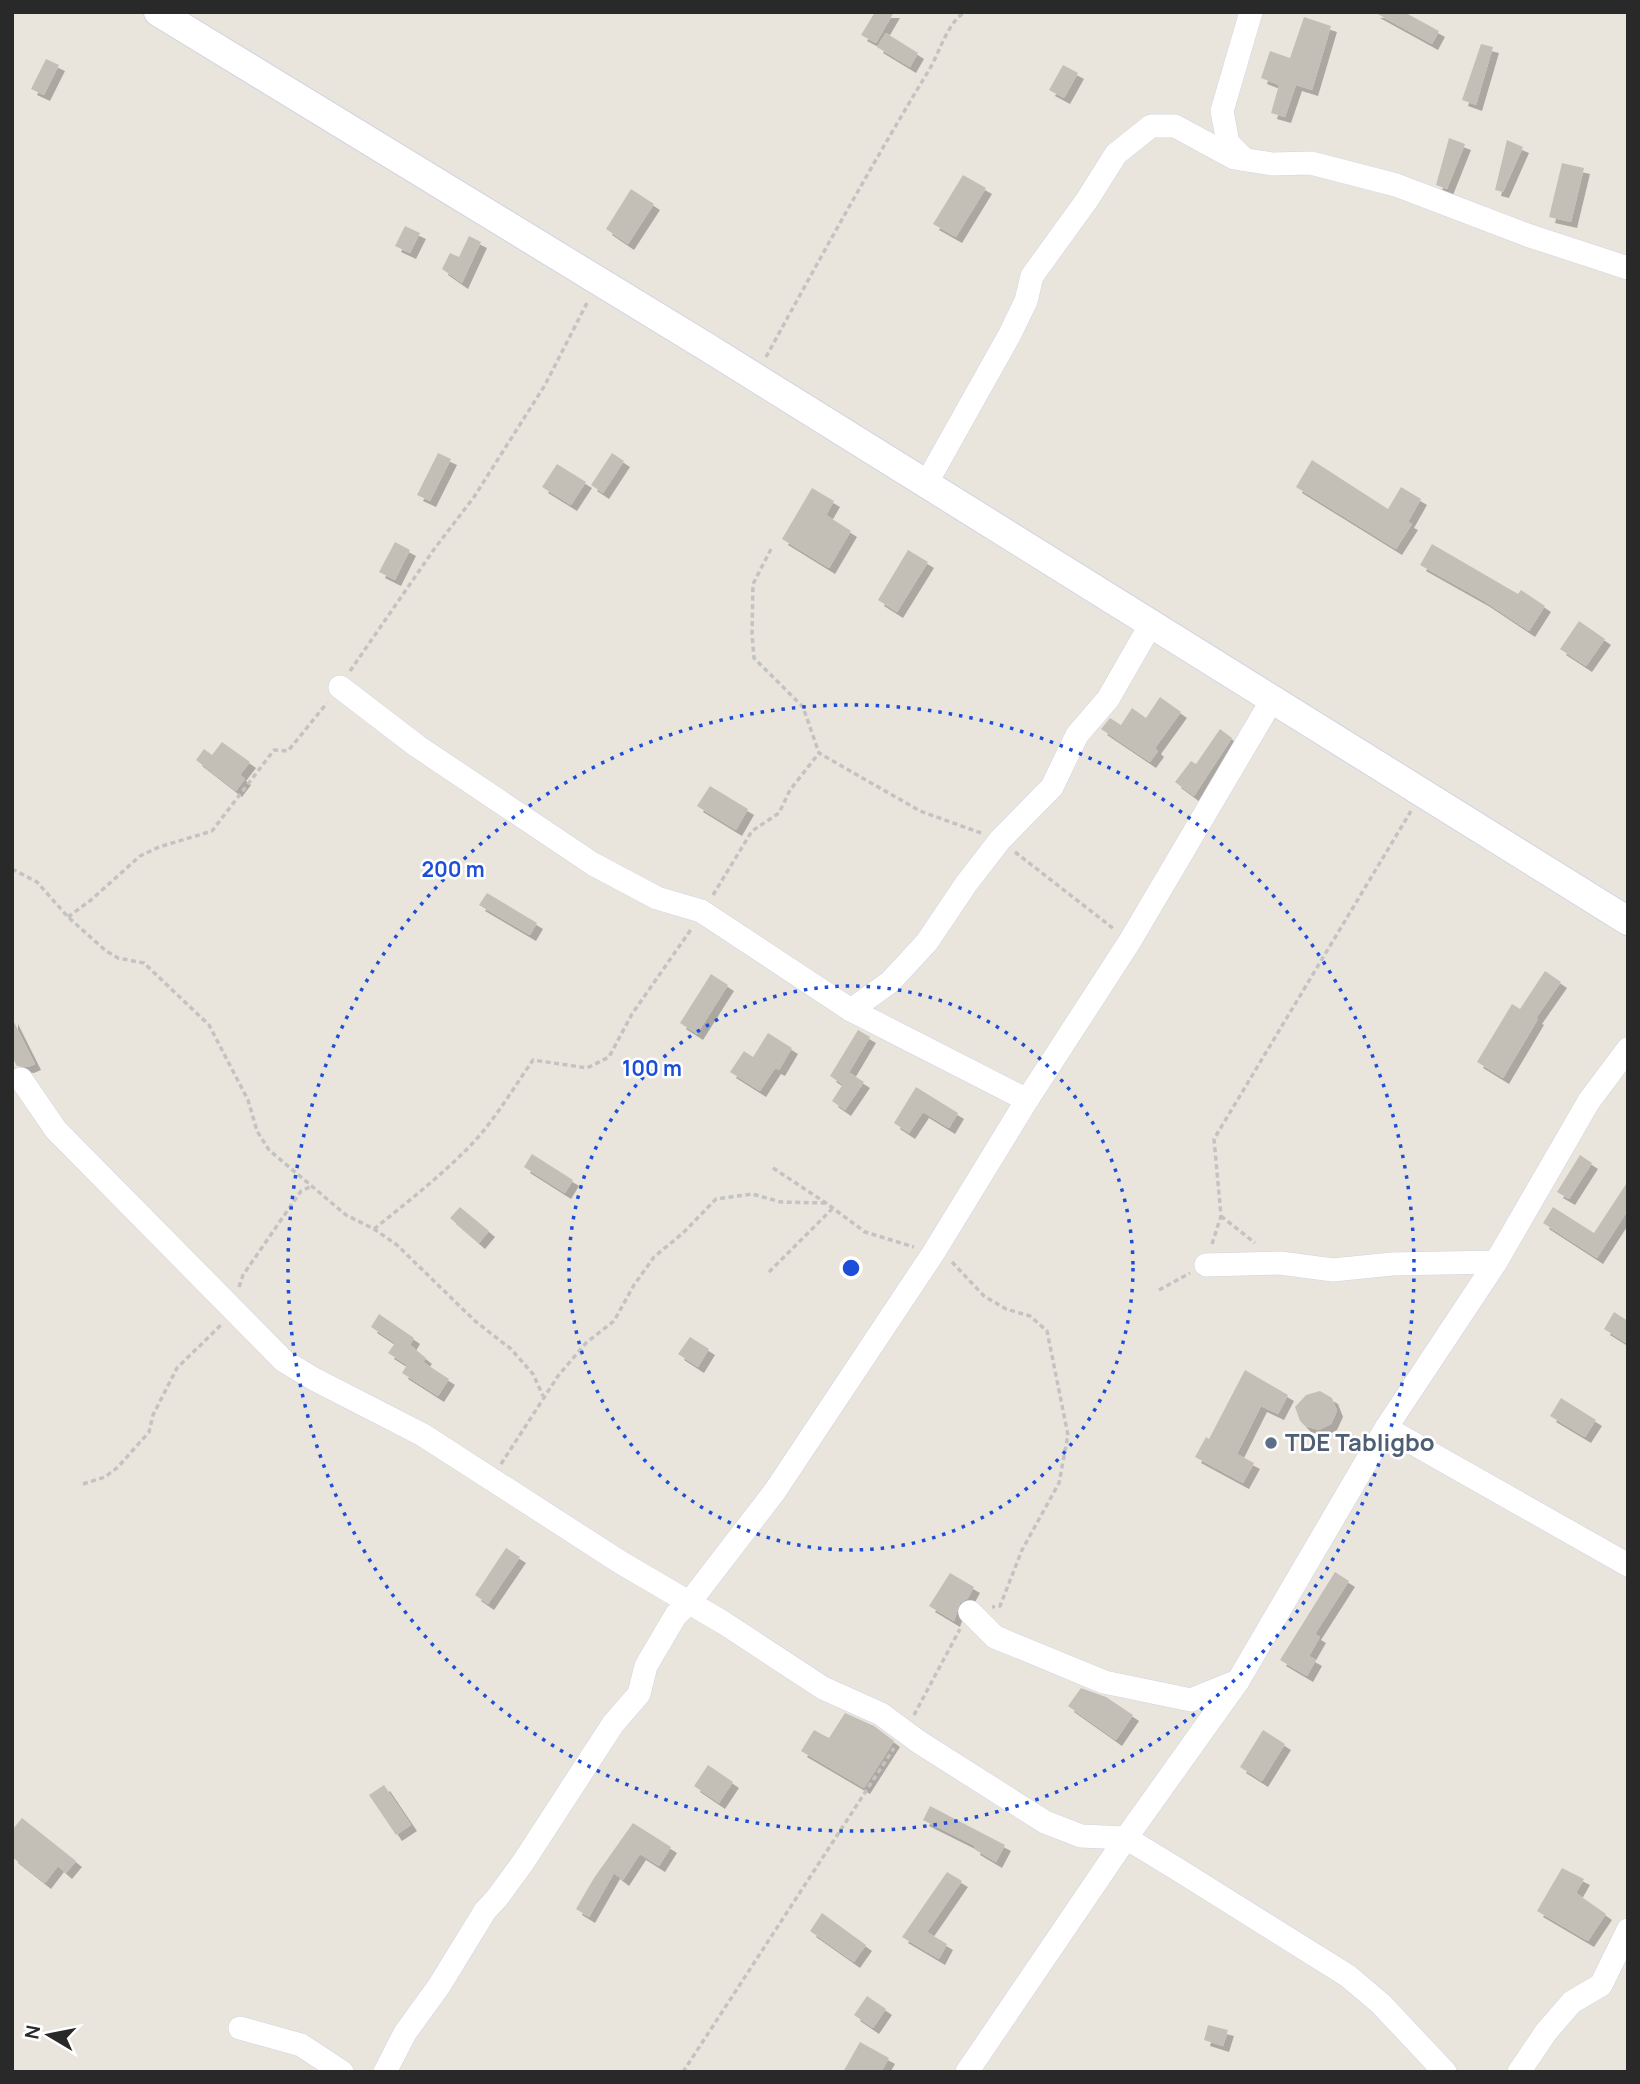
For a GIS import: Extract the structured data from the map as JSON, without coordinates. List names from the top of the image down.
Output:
{
  "places": ["TDE Tabligbo"],
  "north": "left",
  "rings": ["200 m", "100 m"]
}
